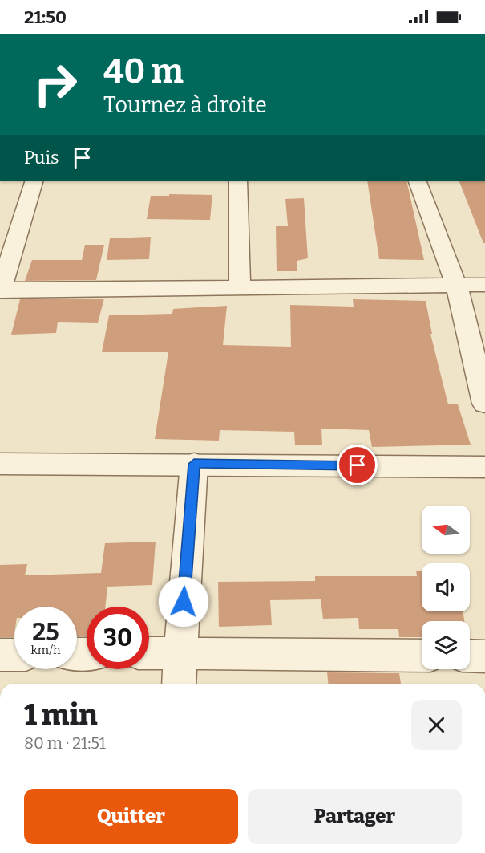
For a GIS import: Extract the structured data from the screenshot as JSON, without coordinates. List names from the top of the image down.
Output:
{
  "north": "left",
  "page": {
    "status": "21:50",
    "turn": ["40 m", "Tournez à droite"],
    "then": "Puis",
    "speed": "25 km/h",
    "limit": "30",
    "heading": ["1 min", "80 m · 21:51"],
    "buttons": ["Quitter", "Partager"]
  }
}
